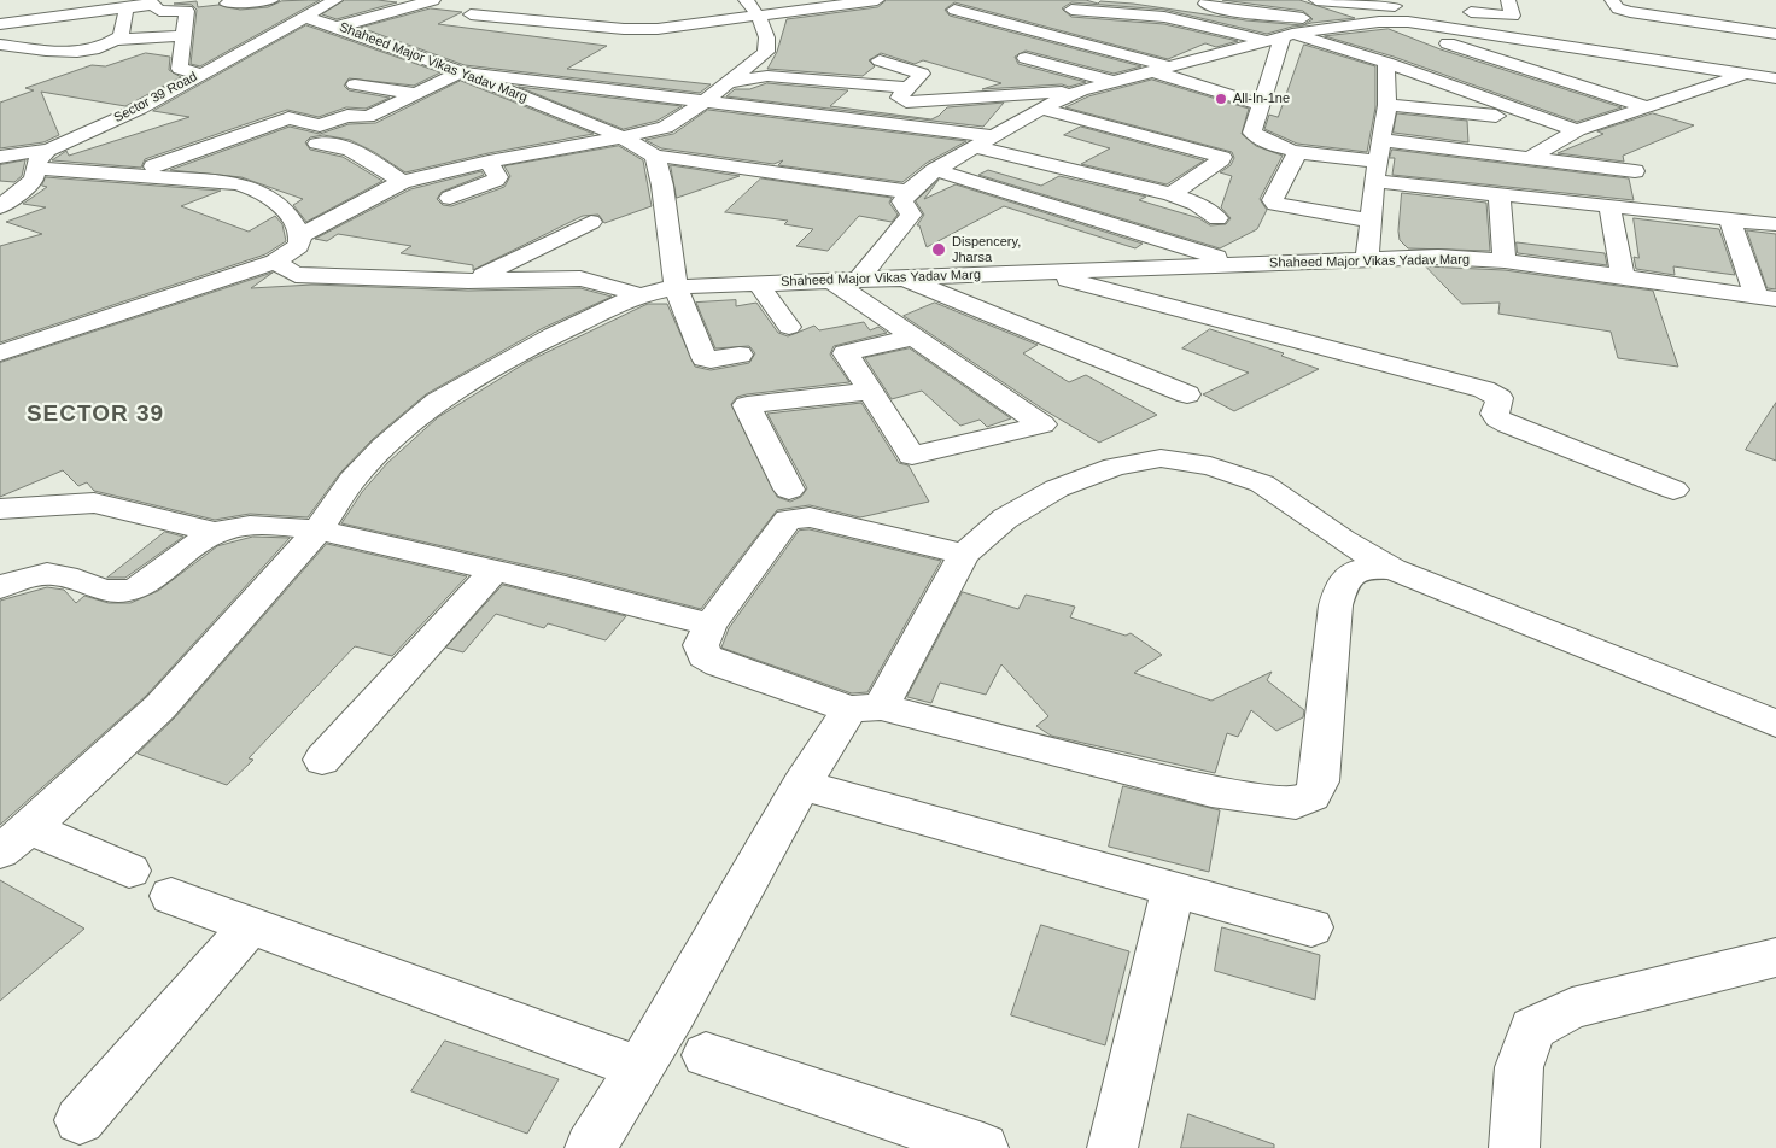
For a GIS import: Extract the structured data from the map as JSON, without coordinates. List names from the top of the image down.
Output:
{
  "streets": {
    "street": ["Shaheed Major Vikas Yadav Marg", "Sector 39 Road"]
  },
  "crossings": [
    ["Shaheed Major Vikas Yadav Marg", "Sector 39 Road"]
  ],
  "districts": ["SECTOR 39"],
  "places": ["All-In-1ne", "Dispencery, Jharsa"]
}
